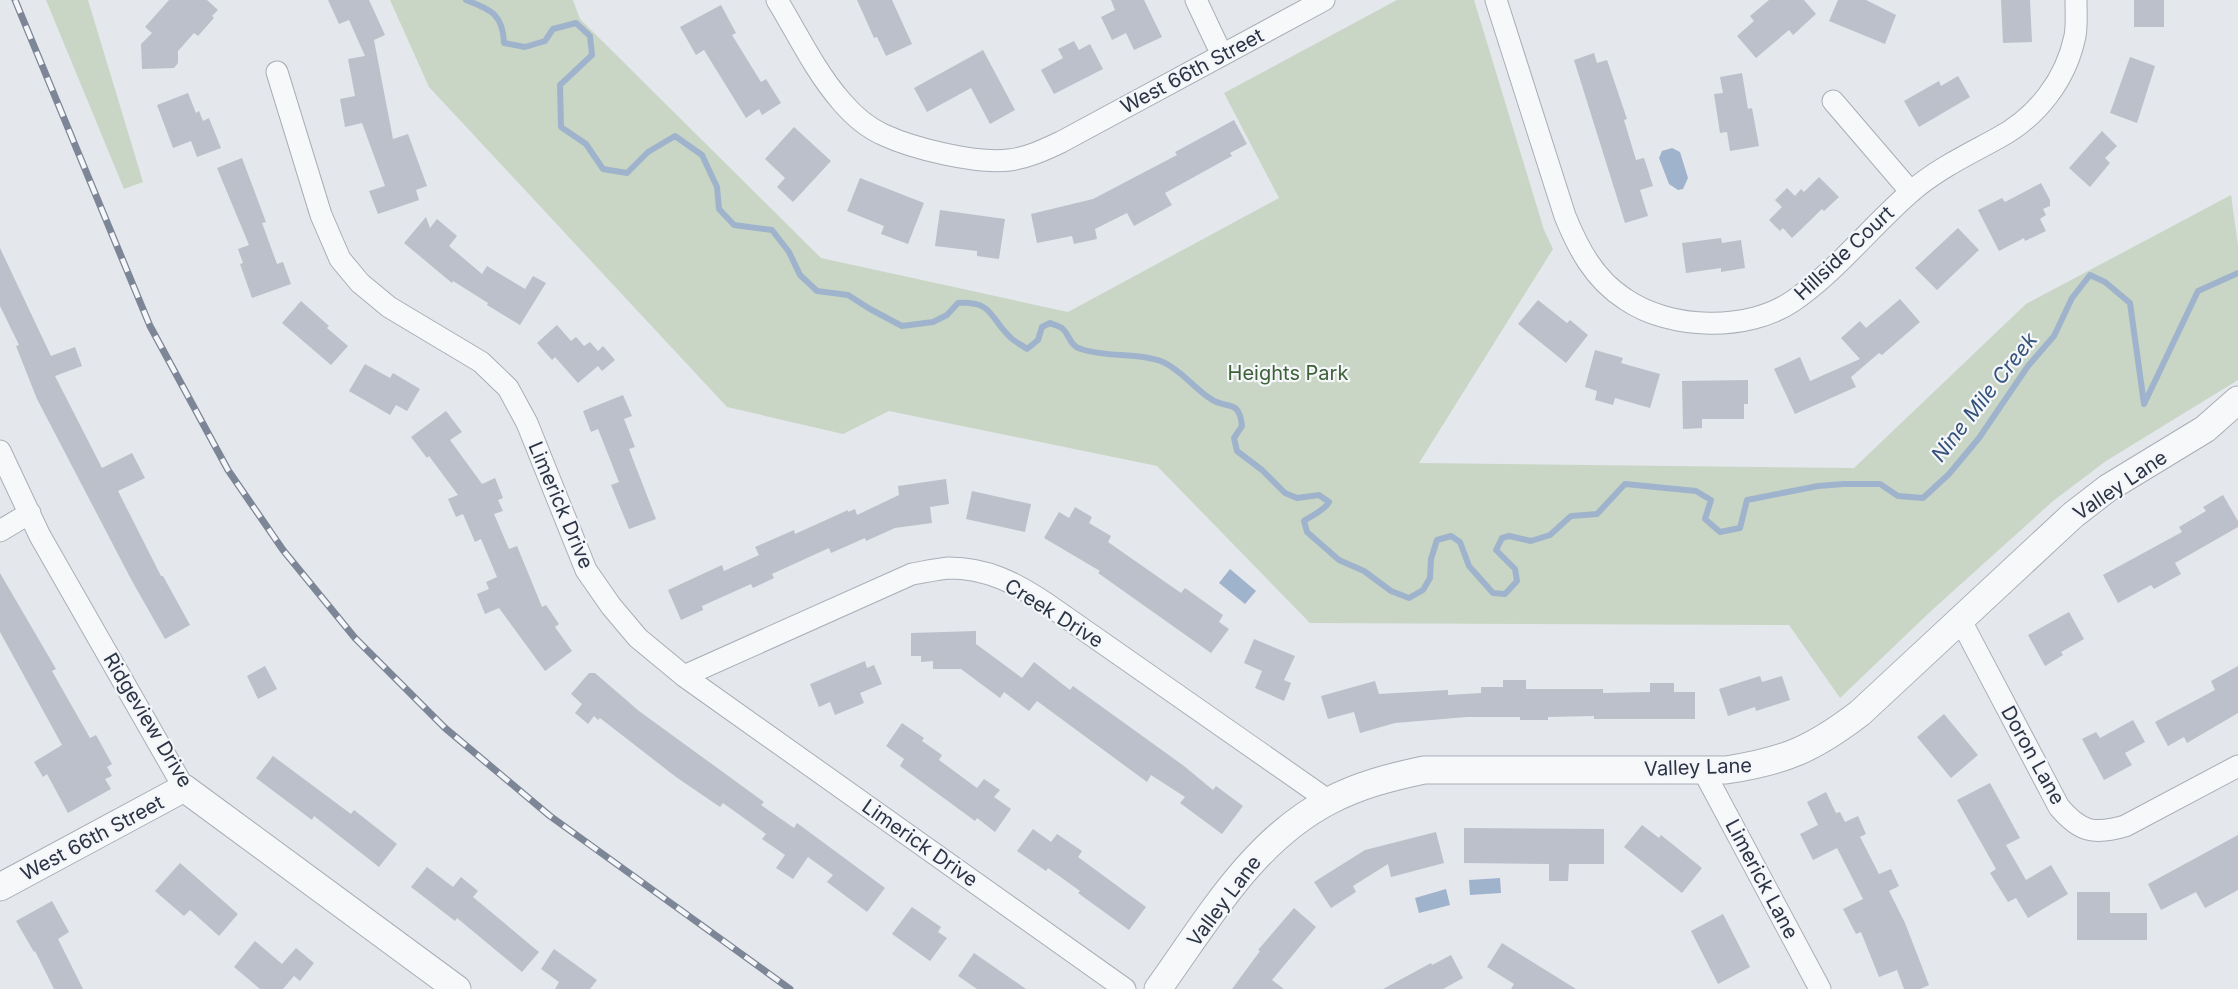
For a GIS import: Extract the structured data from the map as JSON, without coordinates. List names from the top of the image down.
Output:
{
  "streets": {
    "street": [
      "West 66th Street",
      "Hillside Court",
      "Valley Lane",
      "Limerick Drive",
      "Creek Drive",
      "Ridgeview Drive",
      "Doron Lane",
      "Limerick Lane"
    ]
  },
  "crossings": [
    ["West 66th Street", "Ridgeview Drive"],
    ["Valley Lane", "Creek Drive"],
    ["Valley Lane", "Doron Lane"],
    ["Valley Lane", "Limerick Lane"],
    ["Limerick Drive", "Creek Drive"]
  ],
  "water": ["Nine Mile Creek"],
  "parks": ["Heights Park"]
}
